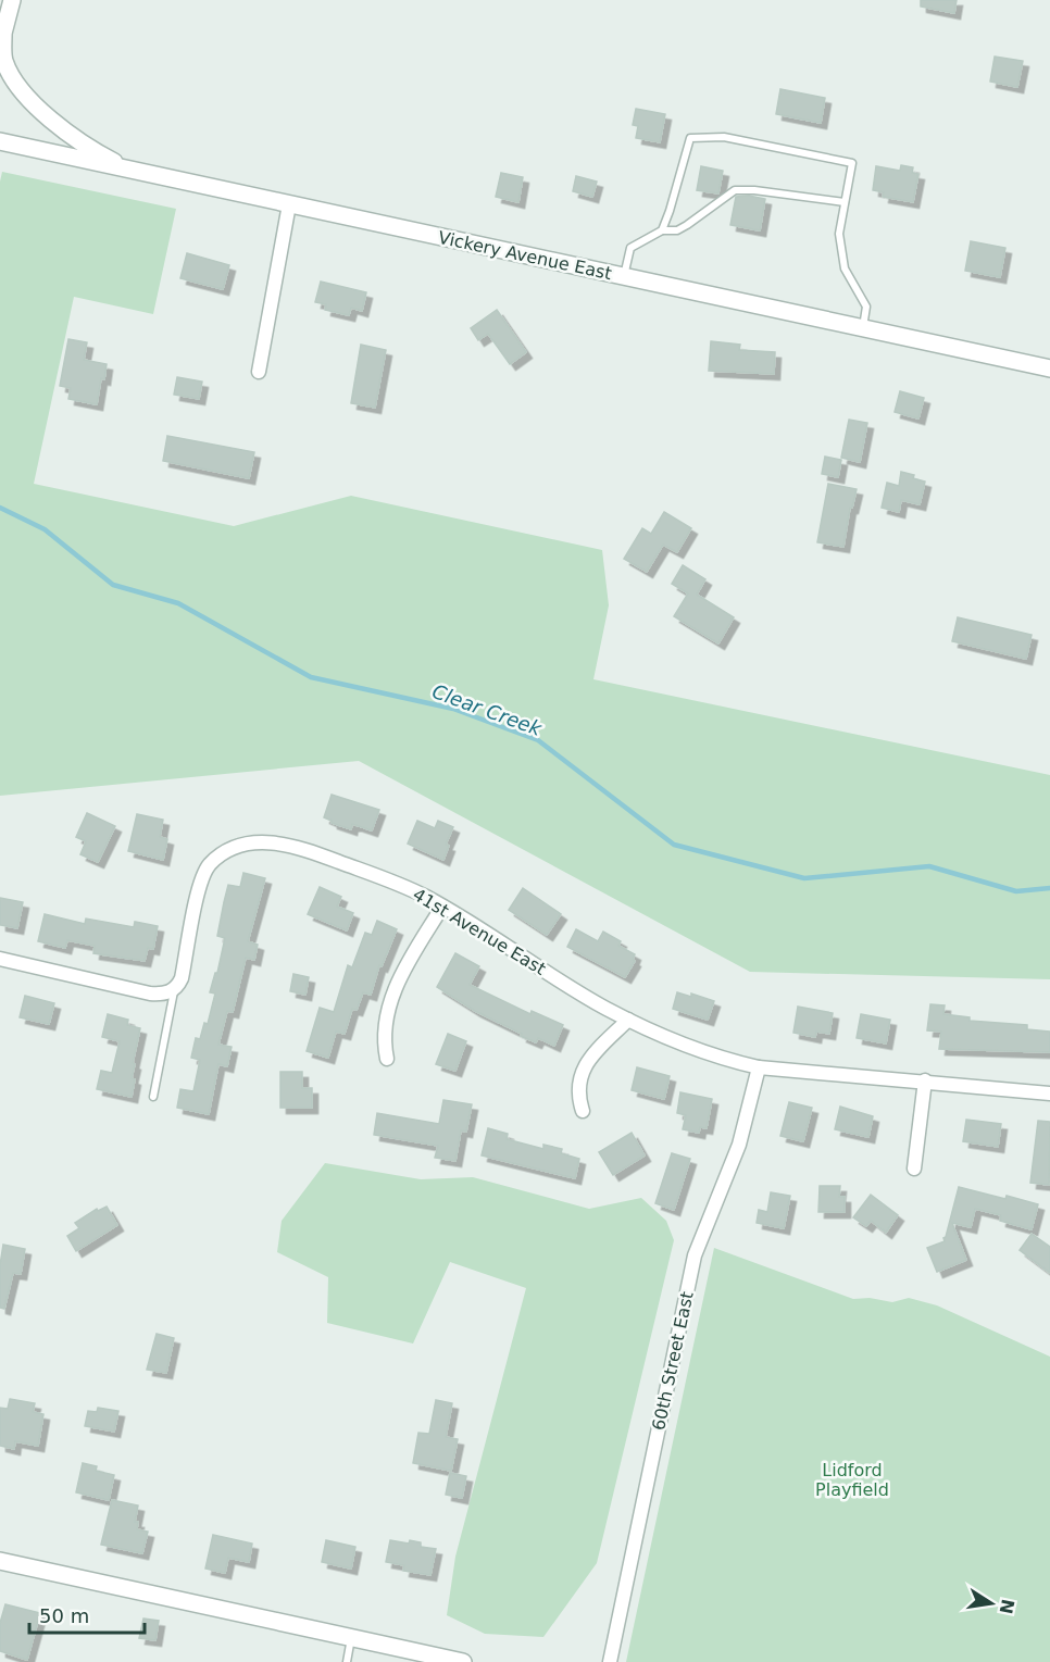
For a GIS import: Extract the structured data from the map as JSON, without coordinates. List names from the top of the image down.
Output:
{
  "streets": {
    "street": ["Vickery Avenue East", "41st Avenue East", "60th Street East"]
  },
  "crossings": [
    ["41st Avenue East", "60th Street East"]
  ],
  "water": ["Clear Creek"],
  "parks": ["Lidford Playfield"],
  "scale_bar": "50 m",
  "north": "right"
}
